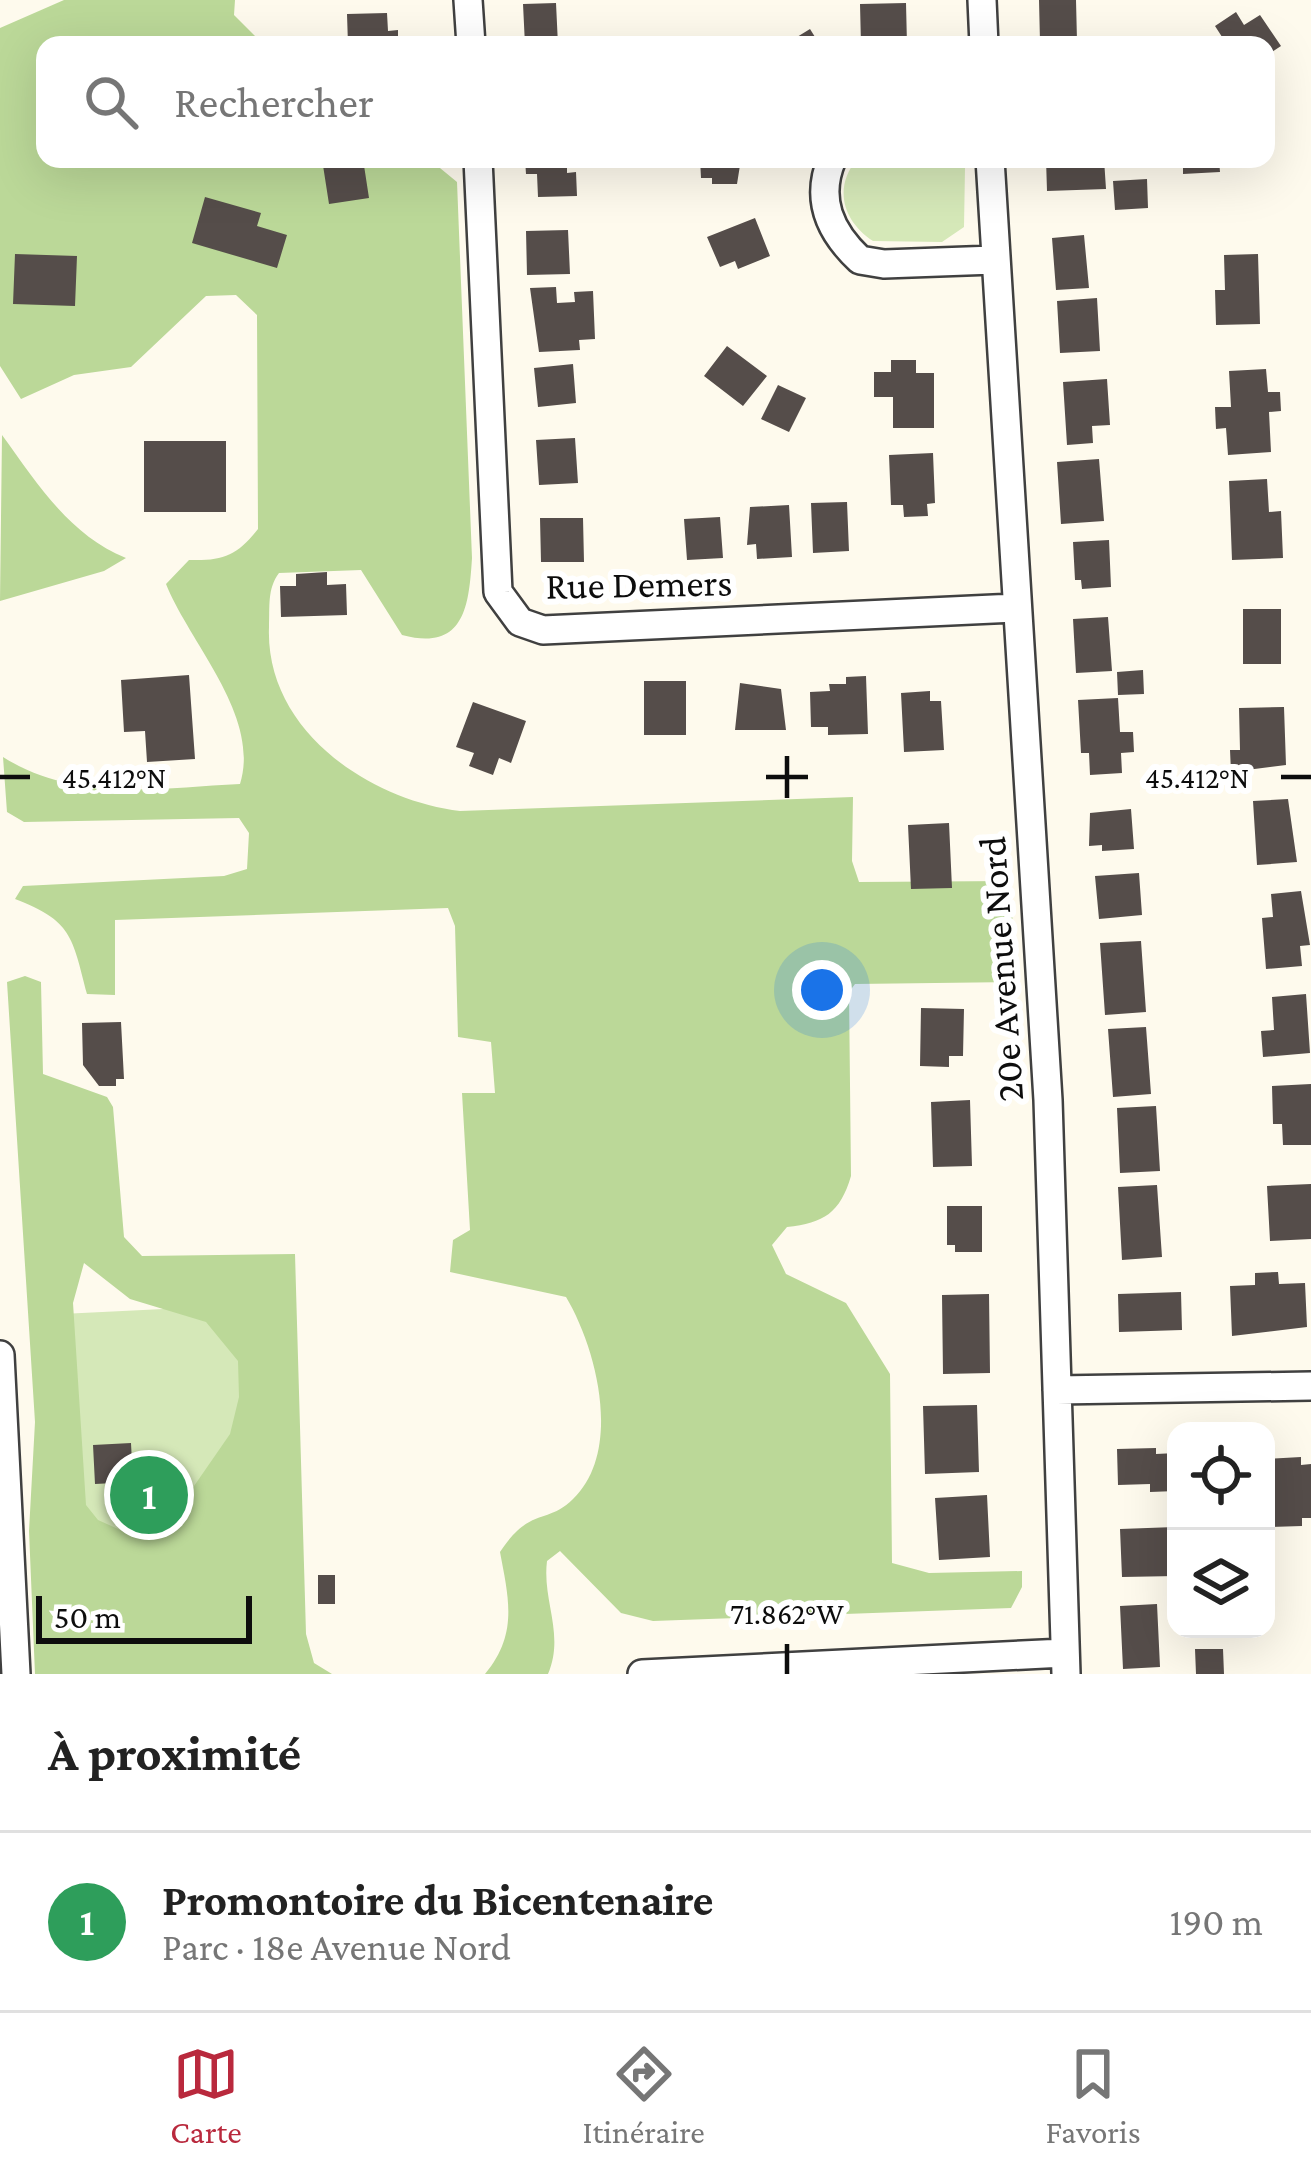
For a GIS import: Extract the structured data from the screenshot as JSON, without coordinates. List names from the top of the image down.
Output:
{
  "streets": {
    "street": ["Rue Demers", "20e Avenue Nord"]
  },
  "crossings": [
    ["Rue Demers", "20e Avenue Nord"]
  ],
  "scale_bar": "50 m",
  "page": {
    "search": "Rechercher",
    "pins": "1",
    "scale": "50 m",
    "heading": "À proximité",
    "list": [
      {
        "mark": "1",
        "name": "Promontoire du Bicentenaire",
        "note": "Parc · 18e Avenue Nord",
        "value": "190 m"
      }
    ],
    "nav": ["Carte", "Itinéraire", "Favoris"]
  },
  "coordinates": ["45.412°N", "71.862°W"]
}
